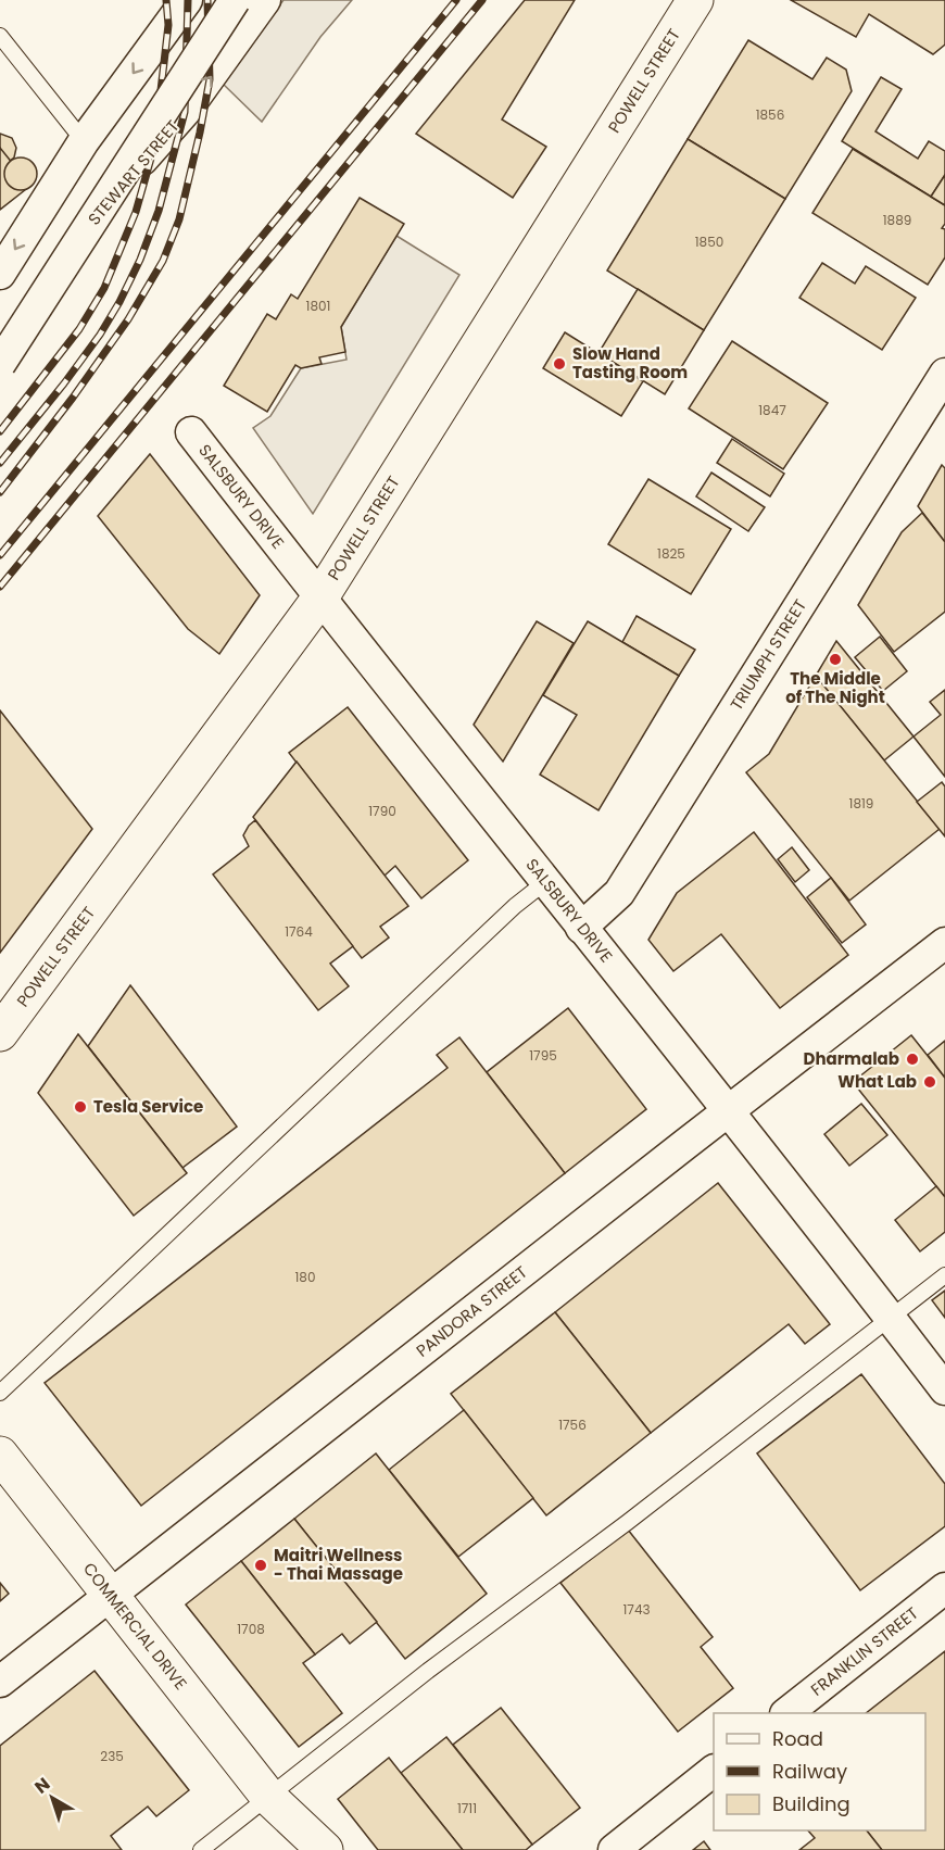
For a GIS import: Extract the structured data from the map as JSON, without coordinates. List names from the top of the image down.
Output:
{
  "streets": {
    "main road": ["POWELL STREET", "COMMERCIAL DRIVE"],
    "street": [
      "STEWART STREET",
      "SALSBURY DRIVE",
      "TRIUMPH STREET",
      "PANDORA STREET",
      "FRANKLIN STREET"
    ]
  },
  "crossings": [
    ["POWELL STREET", "SALSBURY DRIVE"],
    ["SALSBURY DRIVE", "TRIUMPH STREET"],
    ["SALSBURY DRIVE", "PANDORA STREET"],
    ["PANDORA STREET", "COMMERCIAL DRIVE"]
  ],
  "places": [
    "Slow Hand Tasting Room",
    "The Middle of The Night",
    "Dharmalab",
    "What Lab",
    "Tesla Service",
    "Maitri Wellness - Thai Massage"
  ],
  "house_numbers": [
    "1856",
    "1889",
    "1850",
    "1801",
    "1847",
    "1825",
    "1819",
    "1790",
    "1764",
    "1795",
    "180",
    "1756",
    "1743",
    "1708",
    "235",
    "1711"
  ],
  "legend": ["Road", "Railway", "Building"],
  "north": "top left"
}
